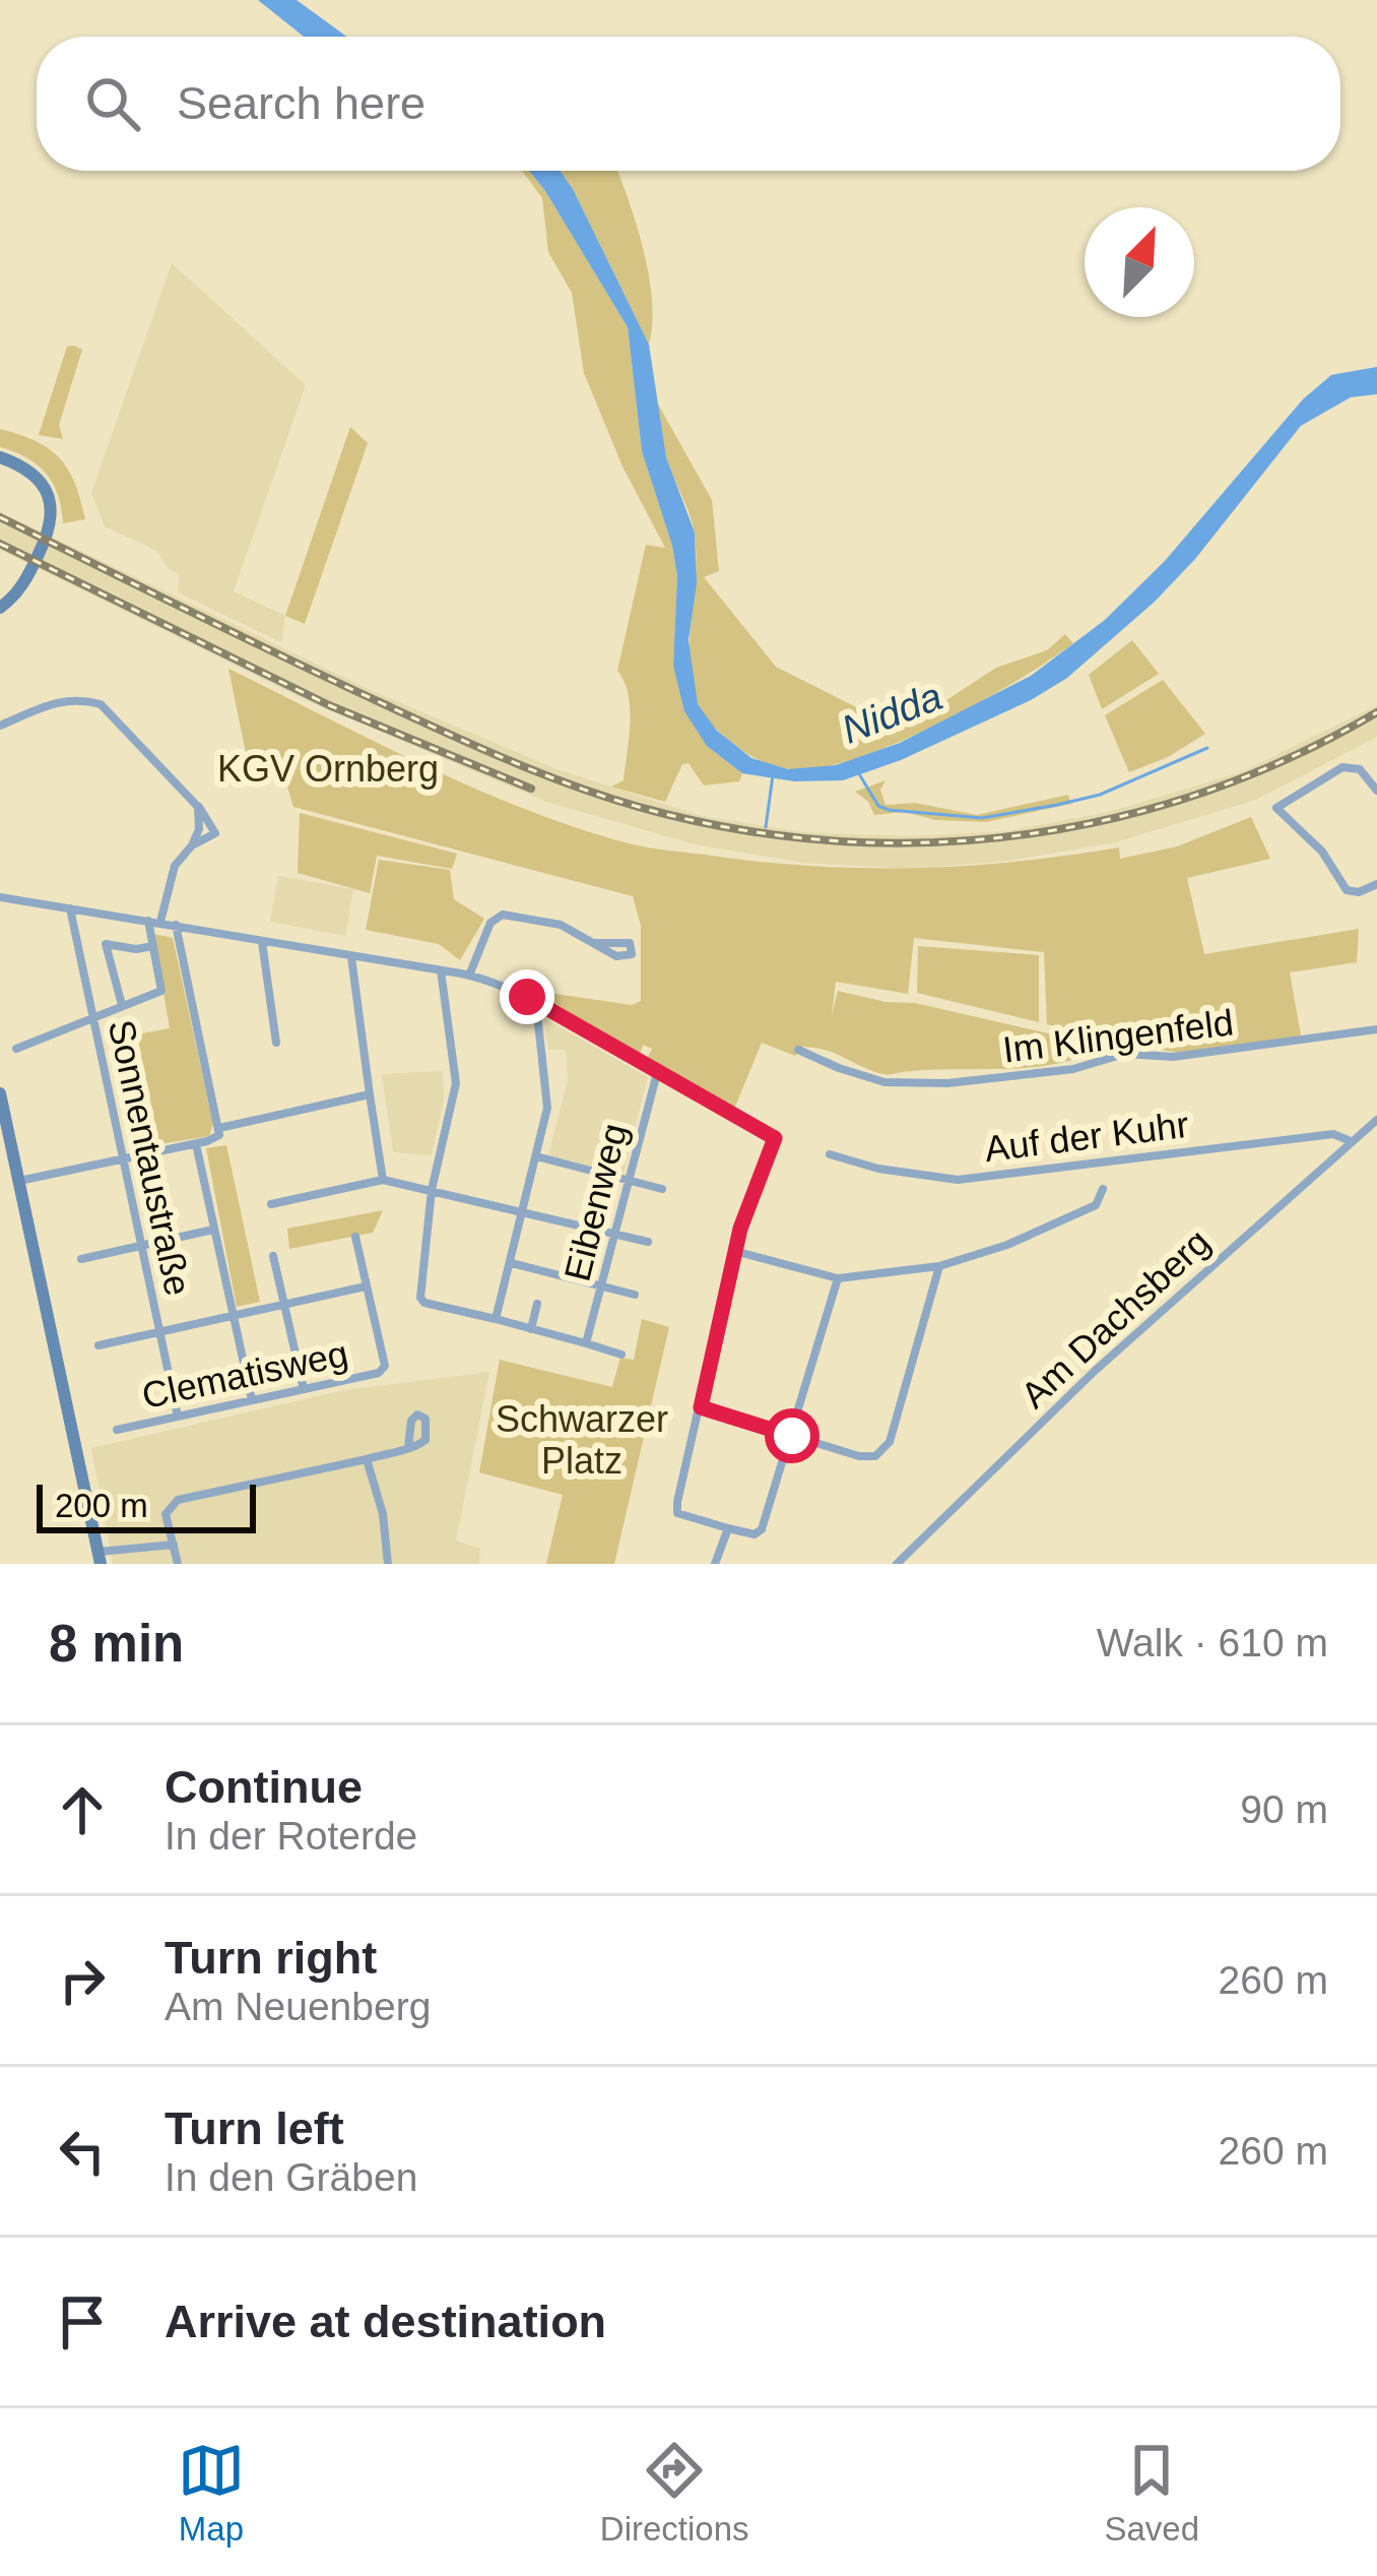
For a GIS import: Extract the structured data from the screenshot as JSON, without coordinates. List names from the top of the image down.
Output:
{
  "streets": {
    "street": [
      "Im Klingenfeld",
      "Auf der Kuhr",
      "Sonnentaustraße",
      "Eibenweg",
      "Am Dachsberg",
      "Clematisweg"
    ]
  },
  "crossings": [
    ["Auf der Kuhr", "Am Dachsberg"],
    ["Sonnentaustraße", "Clematisweg"]
  ],
  "water": ["Nidda"],
  "parks": ["KGV Ornberg", "Schwarzer Platz"],
  "scale_bar": "200 m",
  "north": "top right",
  "page": {
    "search": "Search here",
    "scale": "200 m",
    "heading": ["8 min", "Walk · 610 m"],
    "list": [
      ["Continue", "In der Roterde", "90 m"],
      ["Turn right", "Am Neuenberg", "260 m"],
      ["Turn left", "In den Gräben", "260 m"],
      "Arrive at destination"
    ],
    "nav": ["Map", "Directions", "Saved"]
  }
}
